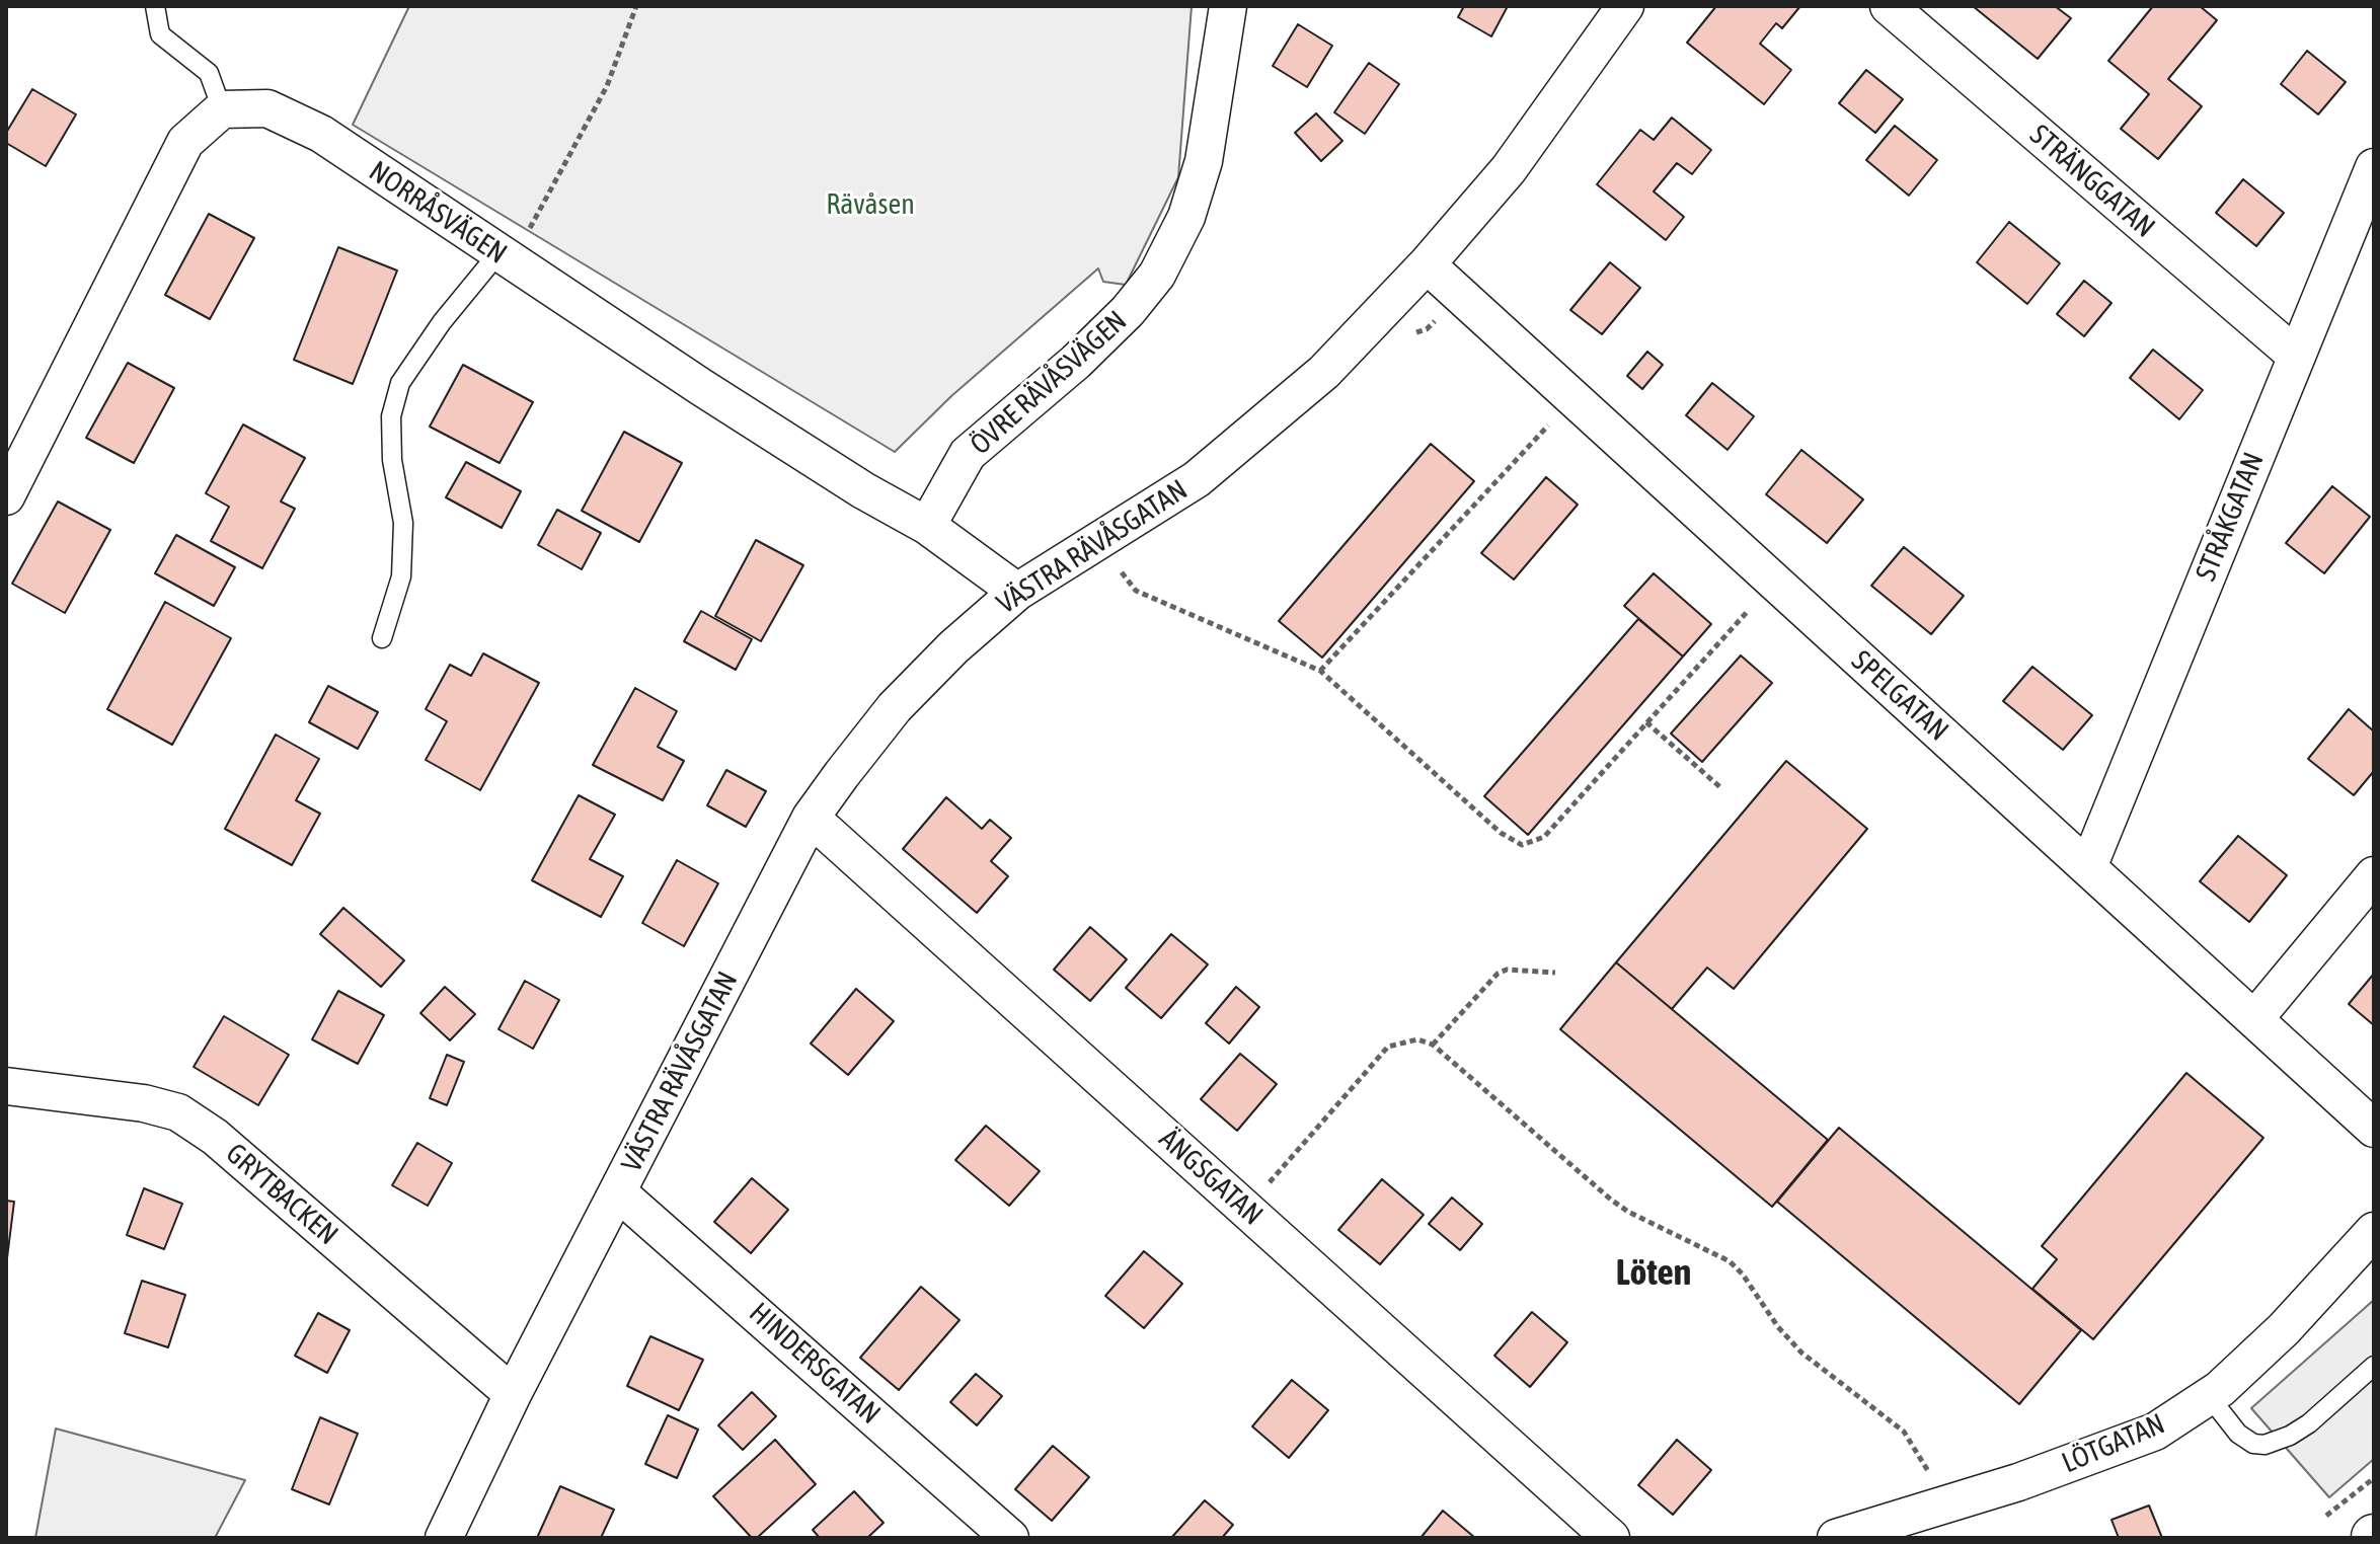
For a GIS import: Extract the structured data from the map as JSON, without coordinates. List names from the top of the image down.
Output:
{
  "streets": {
    "street": [
      "STRÄNGGATAN",
      "NORRÅSVÄGEN",
      "ÖVRE RÄVÅSVÄGEN",
      "STRÅKGATAN",
      "VÄSTRA RÄVÅSGATAN",
      "SPELGATAN",
      "ÄNGSGATAN",
      "GRYTBACKEN",
      "HINDERSGATAN",
      "LÖTGATAN"
    ]
  },
  "crossings": [
    ["STRÄNGGATAN", "STRÅKGATAN"],
    ["NORRÅSVÄGEN", "ÖVRE RÄVÅSVÄGEN"],
    ["NORRÅSVÄGEN", "VÄSTRA RÄVÅSGATAN"],
    ["STRÅKGATAN", "SPELGATAN"],
    ["VÄSTRA RÄVÅSGATAN", "SPELGATAN"],
    ["VÄSTRA RÄVÅSGATAN", "ÄNGSGATAN"],
    ["VÄSTRA RÄVÅSGATAN", "GRYTBACKEN"],
    ["VÄSTRA RÄVÅSGATAN", "HINDERSGATAN"]
  ],
  "districts": ["Löten"],
  "parks": ["Rävåsen"]
}
